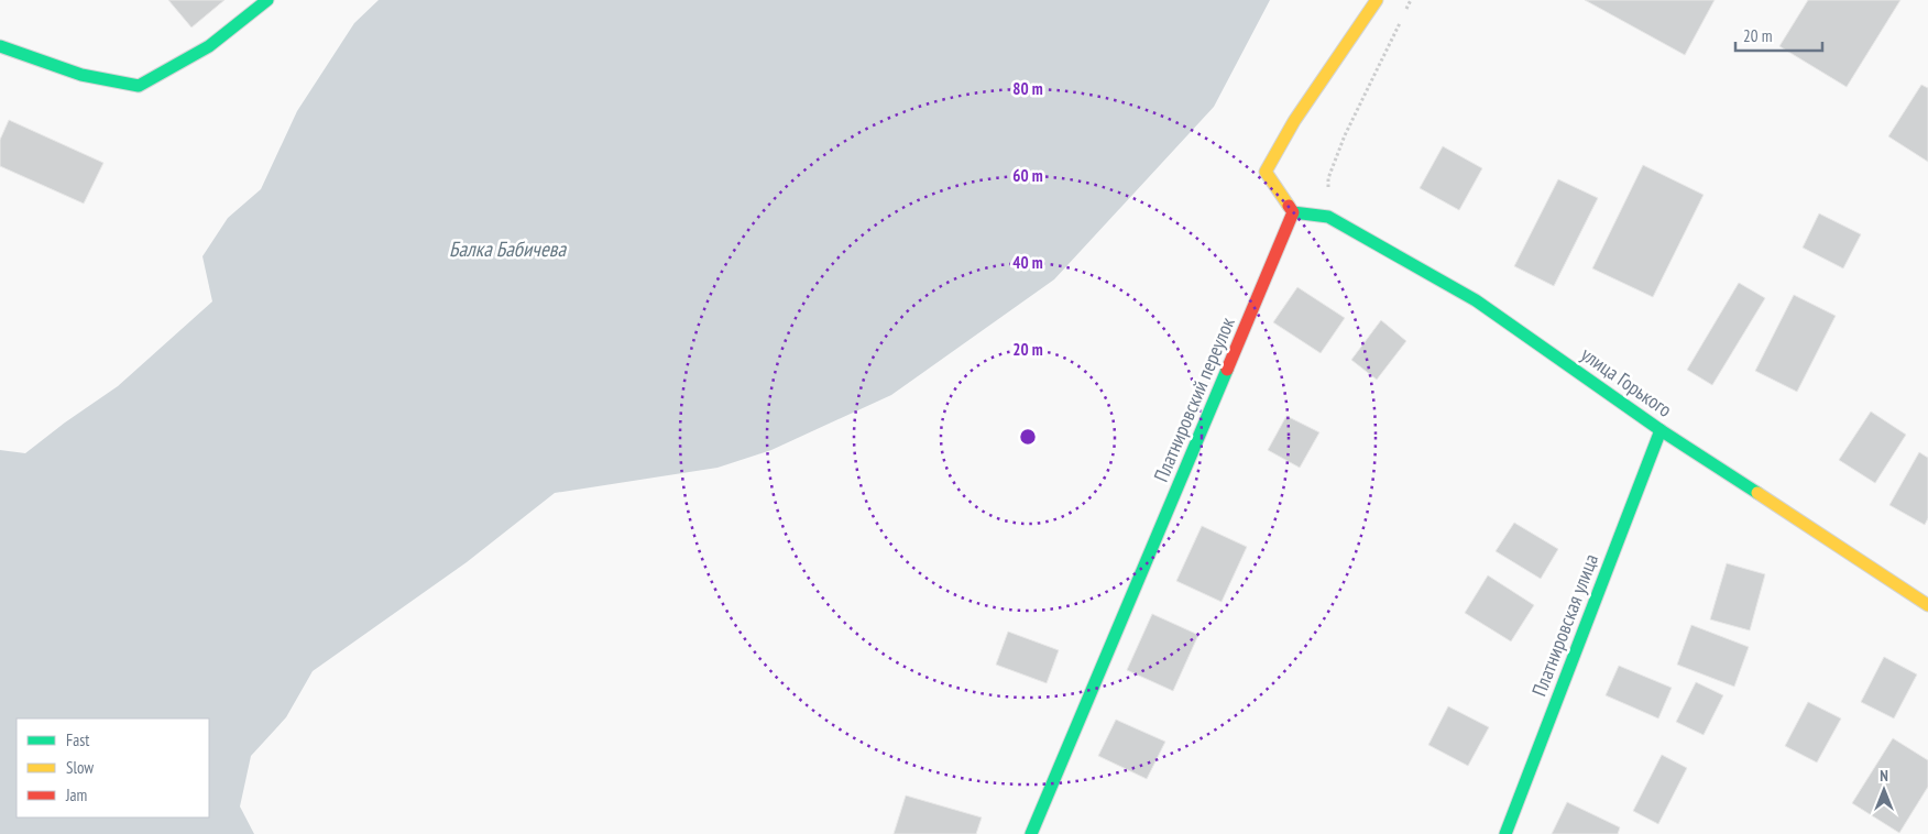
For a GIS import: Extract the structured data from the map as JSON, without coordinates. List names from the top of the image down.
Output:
{
  "streets": {
    "street": ["улица Горького", "Платнировский переулок", "Платнировская улица"]
  },
  "crossings": [
    ["улица Горького", "Платнировский переулок"],
    ["улица Горького", "Платнировская улица"]
  ],
  "water": ["Балка Бабичева"],
  "legend": ["Fast", "Slow", "Jam"],
  "scale_bar": "20 m",
  "north": "top",
  "rings": [
    "80 m",
    "60 m",
    "40 m",
    "20 m"
  ]
}
